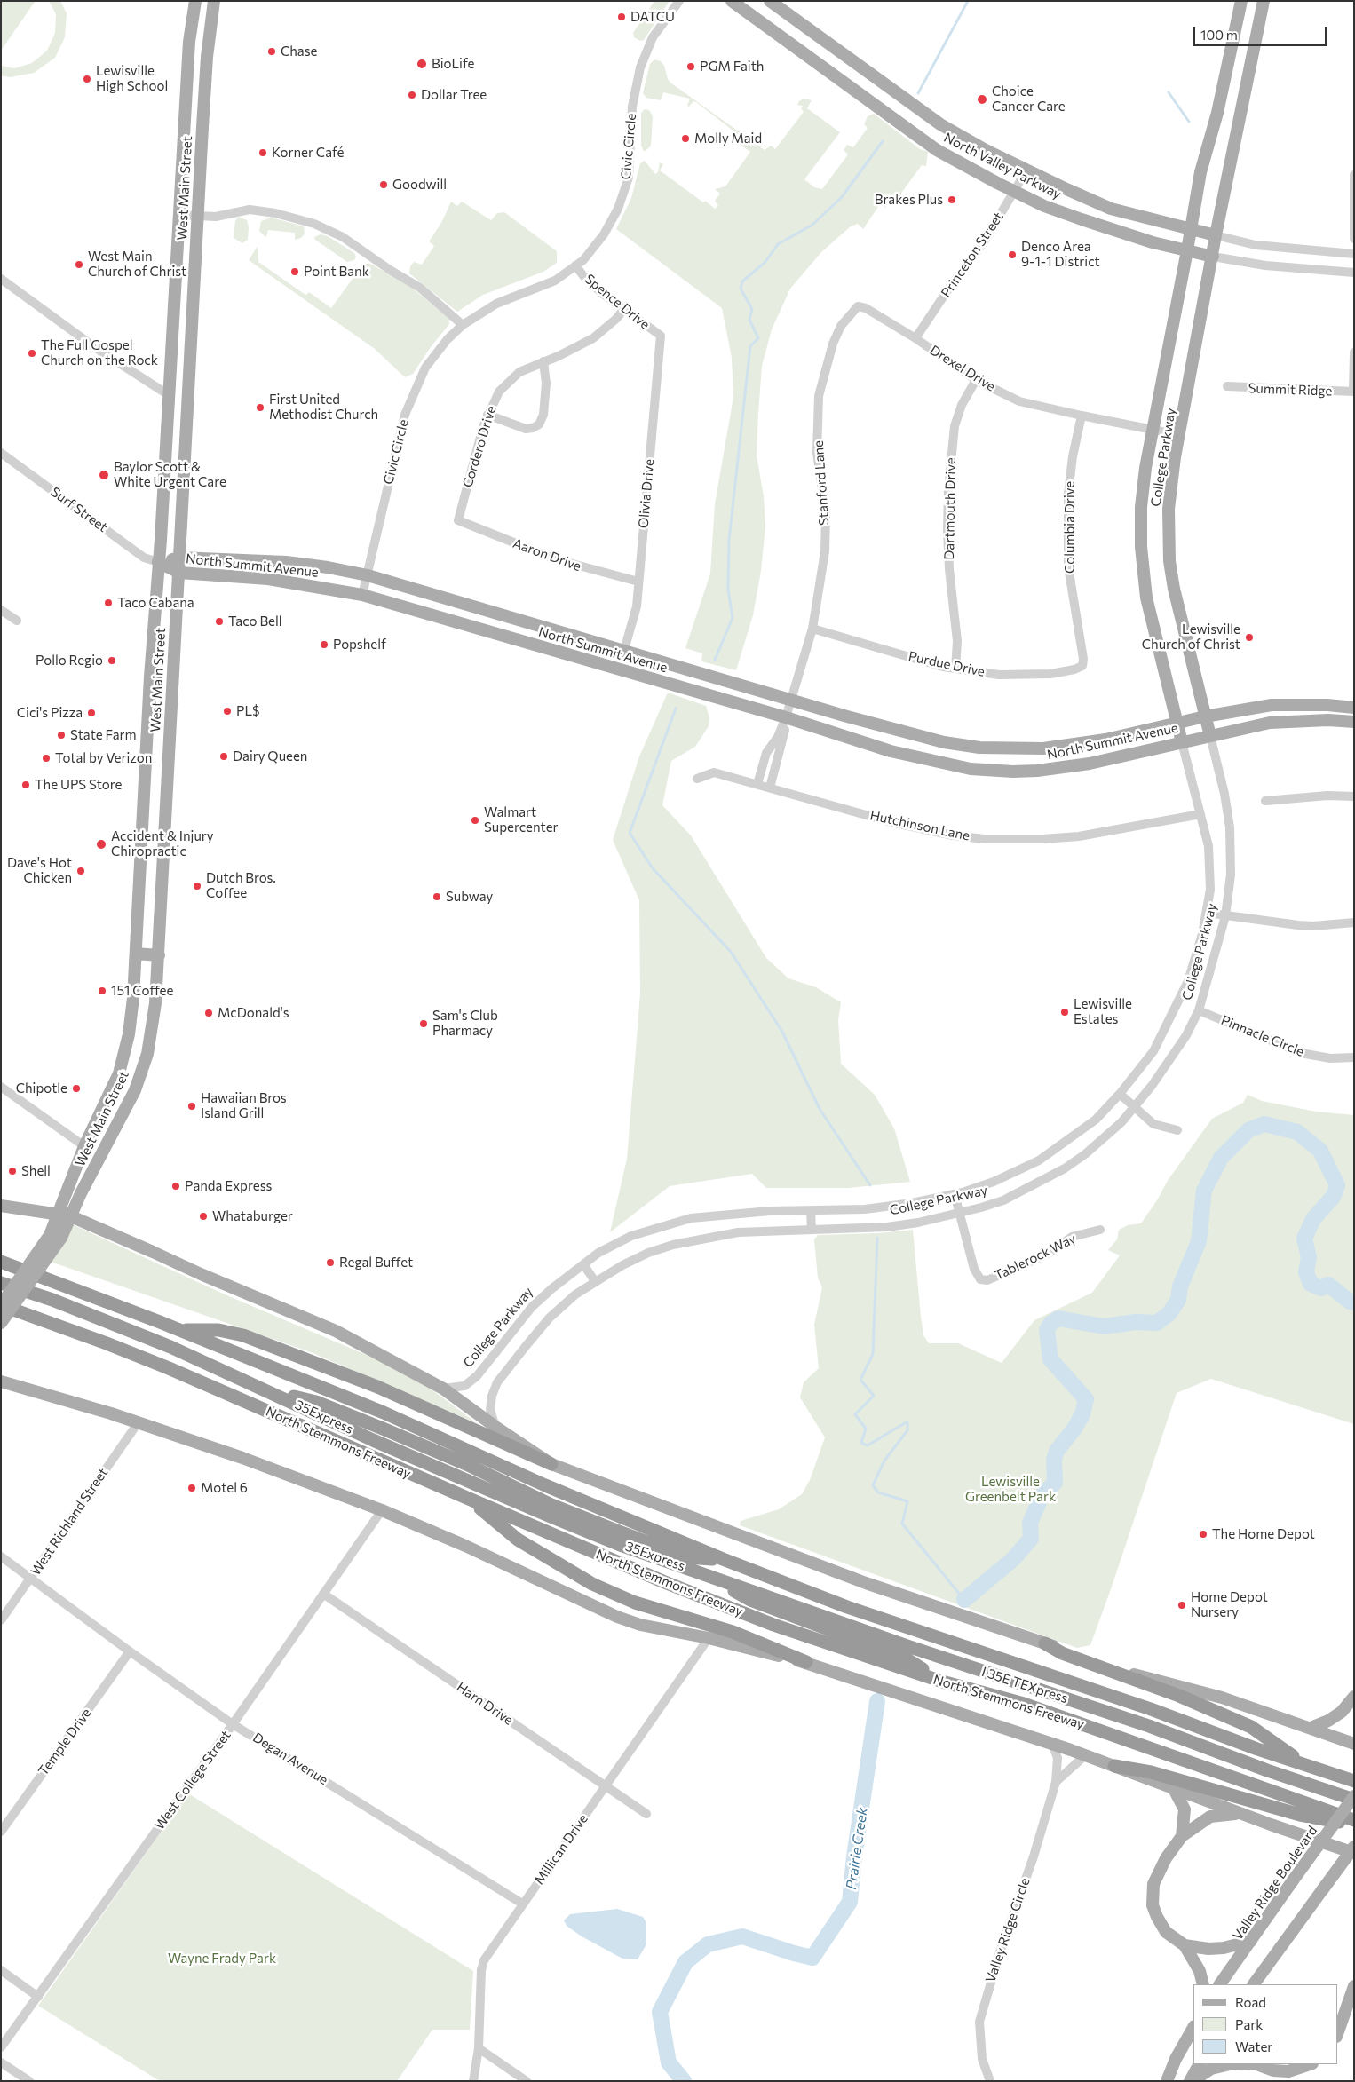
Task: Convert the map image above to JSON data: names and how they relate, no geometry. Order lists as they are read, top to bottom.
{
  "streets": {
    "highway": ["35Express", "North Stemmons Freeway", "I 35E TEXpress"],
    "main road": [
      "North Valley Parkway",
      "West Main Street",
      "College Parkway",
      "North Summit Avenue",
      "Valley Ridge Boulevard"
    ],
    "street": [
      "Civic Circle",
      "Princeton Street",
      "Spence Drive",
      "Drexel Drive",
      "Summit Ridge",
      "Cordero Drive",
      "Stanford Lane",
      "Olivia Drive",
      "Dartmouth Drive",
      "Surf Street",
      "Columbia Drive",
      "Aaron Drive",
      "Purdue Drive",
      "Hutchinson Lane",
      "Pinnacle Circle",
      "Tablerock Way",
      "West Richland Street",
      "Harn Drive",
      "Temple Drive",
      "Degan Avenue",
      "West College Street",
      "Millican Drive",
      "Valley Ridge Circle"
    ]
  },
  "crossings": [
    ["Civic Circle", "Spence Drive"],
    ["Civic Circle", "North Summit Avenue"],
    ["North Valley Parkway", "Princeton Street"],
    ["North Valley Parkway", "College Parkway"],
    ["West Main Street", "Surf Street"],
    ["West Main Street", "North Summit Avenue"],
    ["West Main Street", "North Stemmons Freeway"],
    ["Princeton Street", "Drexel Drive"],
    ["Spence Drive", "Cordero Drive"],
    ["Spence Drive", "Olivia Drive"],
    ["Drexel Drive", "College Parkway"],
    ["Drexel Drive", "Stanford Lane"],
    ["Drexel Drive", "Dartmouth Drive"],
    ["Drexel Drive", "Columbia Drive"],
    ["Cordero Drive", "Aaron Drive"],
    ["College Parkway", "North Summit Avenue"],
    ["College Parkway", "Hutchinson Lane"],
    ["College Parkway", "Pinnacle Circle"],
    ["College Parkway", "Tablerock Way"],
    ["Stanford Lane", "North Summit Avenue"],
    ["Stanford Lane", "Purdue Drive"],
    ["Stanford Lane", "Hutchinson Lane"],
    ["Olivia Drive", "Aaron Drive"],
    ["Olivia Drive", "North Summit Avenue"],
    ["Dartmouth Drive", "Purdue Drive"],
    ["Surf Street", "North Summit Avenue"],
    ["Columbia Drive", "Purdue Drive"],
    ["35Express", "I 35E TEXpress"],
    ["North Stemmons Freeway", "West Richland Street"],
    ["North Stemmons Freeway", "West College Street"],
    ["North Stemmons Freeway", "Millican Drive"],
    ["North Stemmons Freeway", "Valley Ridge Circle"],
    ["West Richland Street", "Degan Avenue"],
    ["I 35E TEXpress", "Valley Ridge Boulevard"],
    ["Harn Drive", "West College Street"],
    ["Harn Drive", "Millican Drive"],
    ["Temple Drive", "Degan Avenue"],
    ["Degan Avenue", "West College Street"],
    ["Degan Avenue", "Millican Drive"]
  ],
  "water": ["Prairie Creek"],
  "parks": ["Lewisville Greenbelt Park", "Wayne Frady Park"],
  "places": [
    "DATCU",
    "Chase",
    "BioLife",
    "PGM Faith",
    "Lewisville High School",
    "Dollar Tree",
    "Choice Cancer Care",
    "Molly Maid",
    "Korner Café",
    "Goodwill",
    "Brakes Plus",
    "Denco Area 9-1-1 District",
    "West Main Church of Christ",
    "Point Bank",
    "The Full Gospel Church on the Rock",
    "First United Methodist Church",
    "Baylor Scott & White Urgent Care",
    "Taco Cabana",
    "Taco Bell",
    "Lewisville Church of Christ",
    "Popshelf",
    "Pollo Regio",
    "PL$",
    "Cici's Pizza",
    "State Farm",
    "Dairy Queen",
    "Total by Verizon",
    "The UPS Store",
    "Walmart Supercenter",
    "Accident & Injury Chiropractic",
    "Dave's Hot Chicken",
    "Dutch Bros. Coffee",
    "Subway",
    "151 Coffee",
    "Lewisville Estates",
    "McDonald's",
    "Sam's Club Pharmacy",
    "Chipotle",
    "Hawaiian Bros Island Grill",
    "Shell",
    "Panda Express",
    "Whataburger",
    "Regal Buffet",
    "Motel 6",
    "The Home Depot",
    "Home Depot Nursery"
  ],
  "legend": ["Road", "Park", "Water"],
  "scale_bar": "100 m"
}
